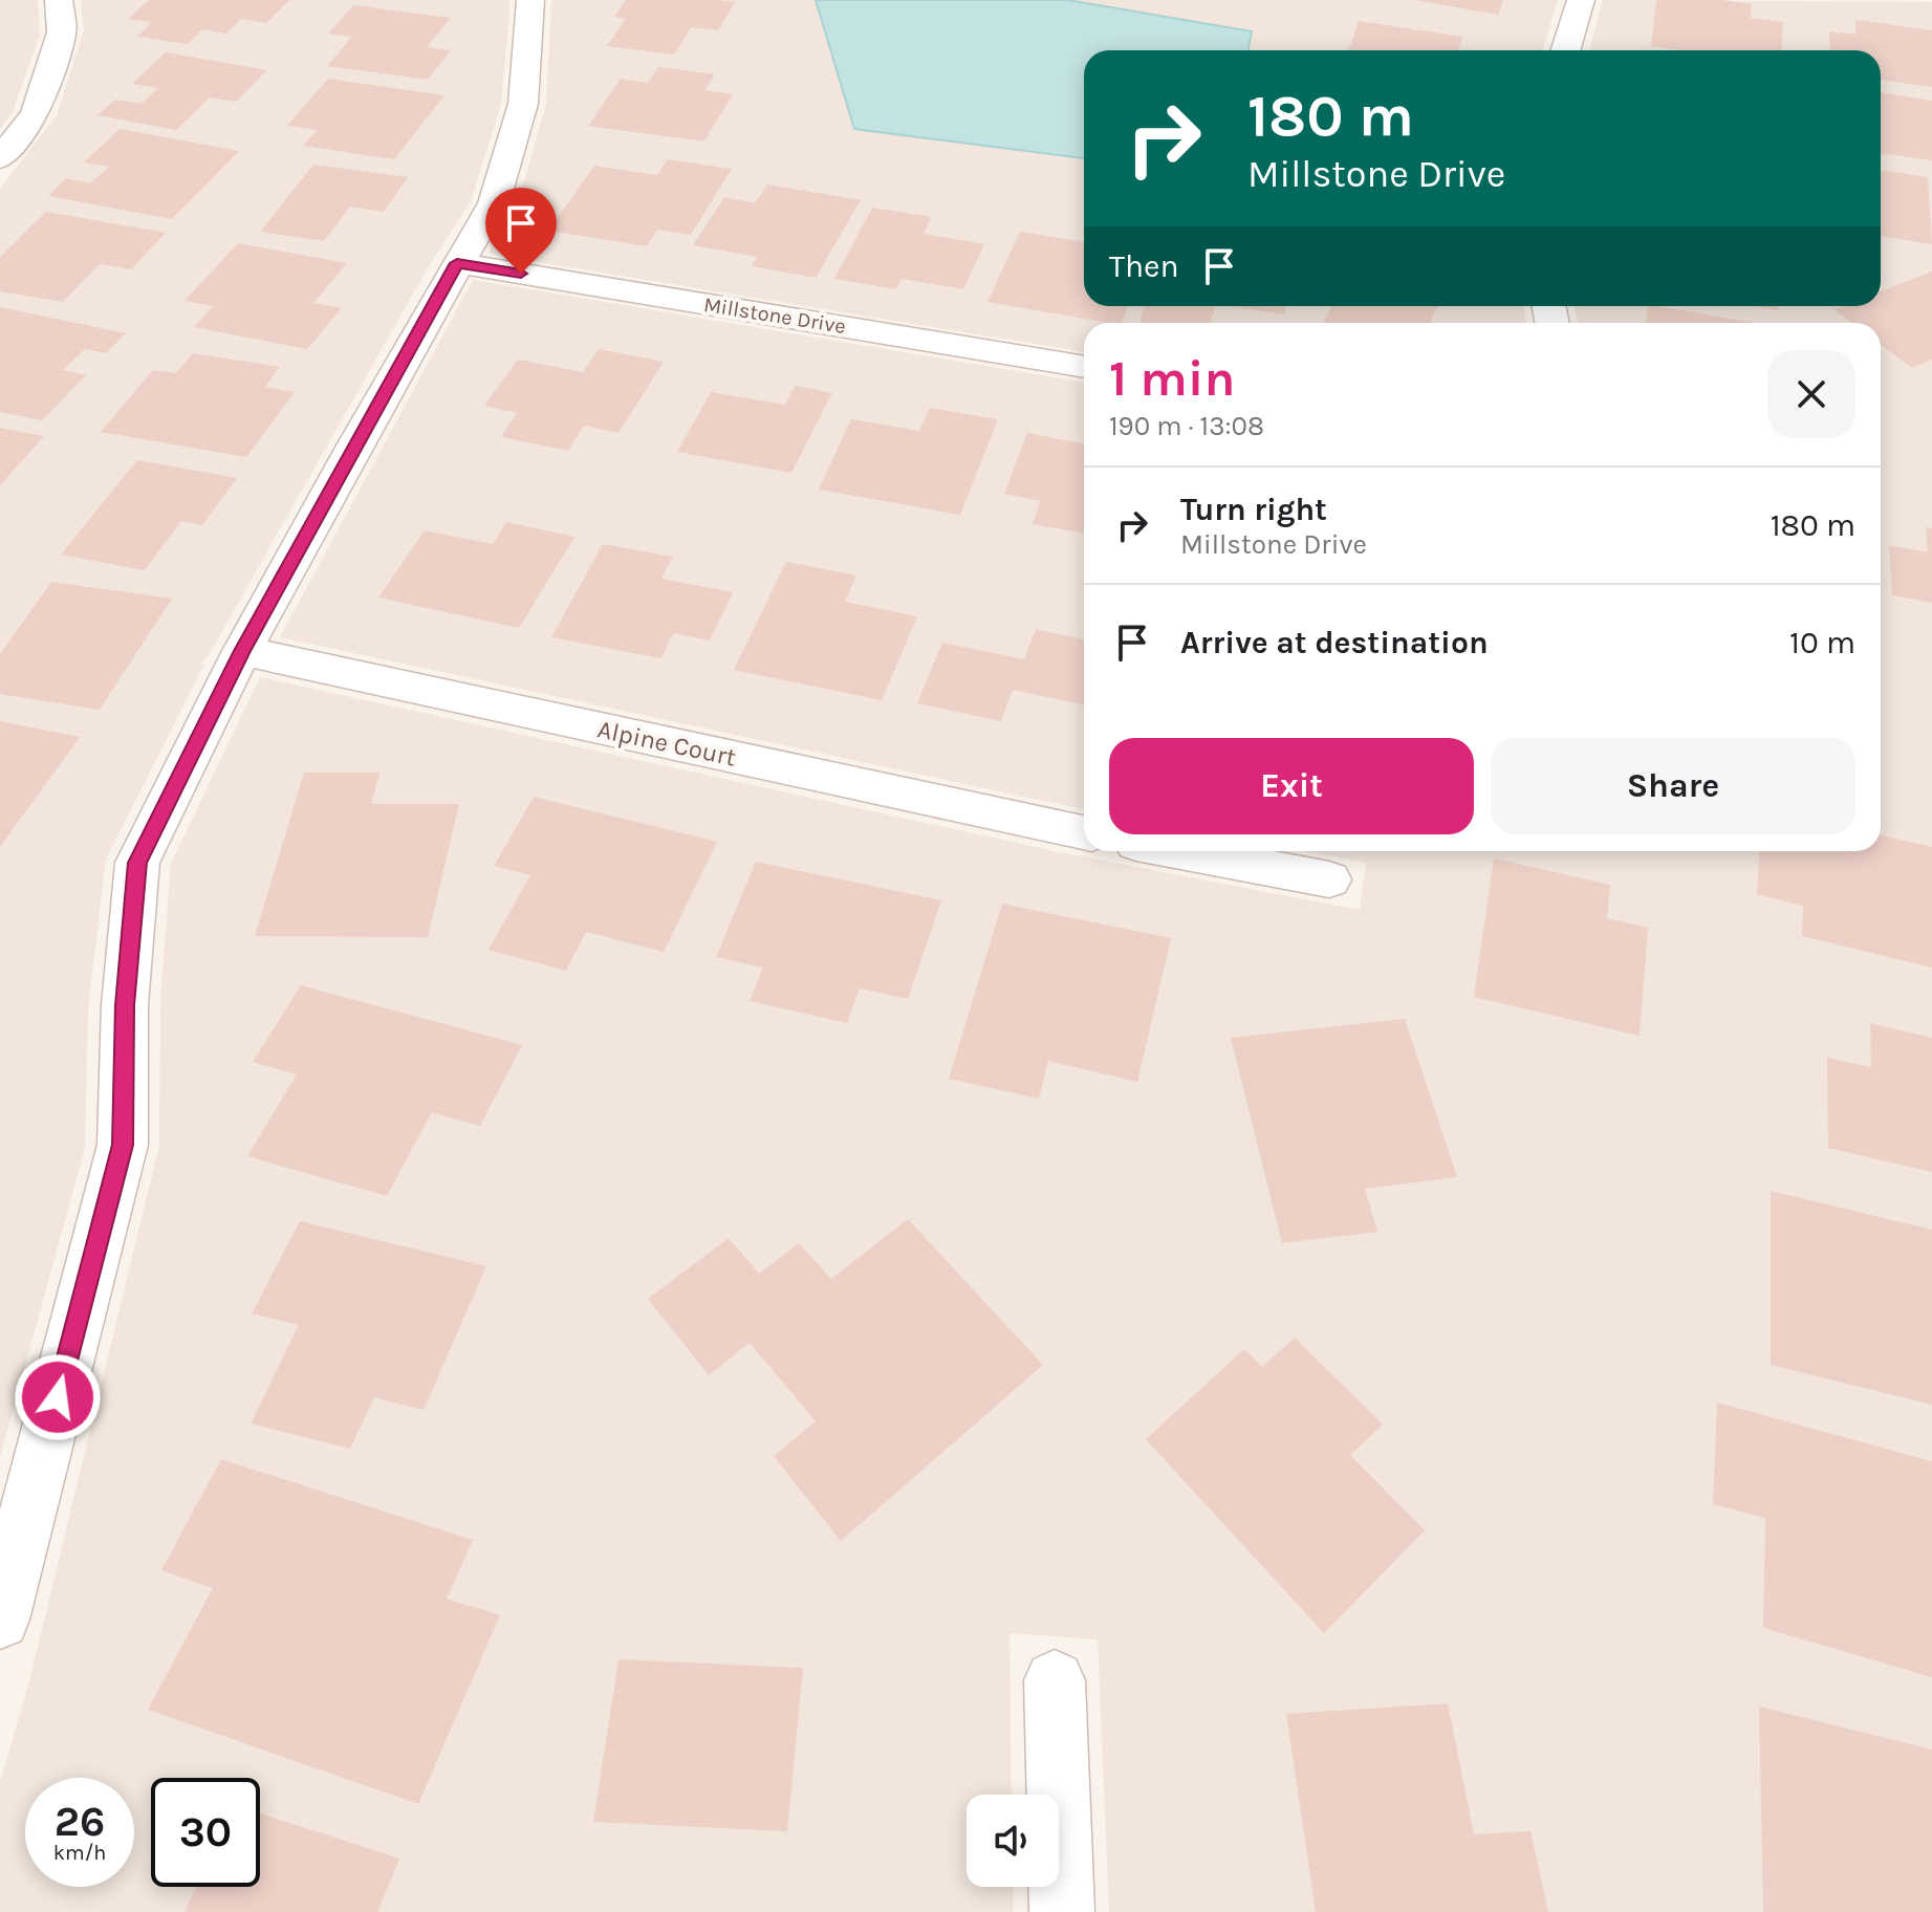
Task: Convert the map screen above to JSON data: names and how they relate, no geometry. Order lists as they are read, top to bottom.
{
  "streets": {
    "street": ["Millstone Drive", "Alpine Court"]
  },
  "page": {
    "turn": ["180 m", "Millstone Drive"],
    "then": "Then",
    "heading": ["1 min", "190 m · 13:08"],
    "list": [
      {
        "name": "Turn right",
        "note": "Millstone Drive",
        "value": "180 m"
      },
      {
        "name": "Arrive at destination",
        "value": "10 m"
      }
    ],
    "buttons": ["Exit", "Share"],
    "speed": "26 km/h",
    "limit": "30"
  }
}
